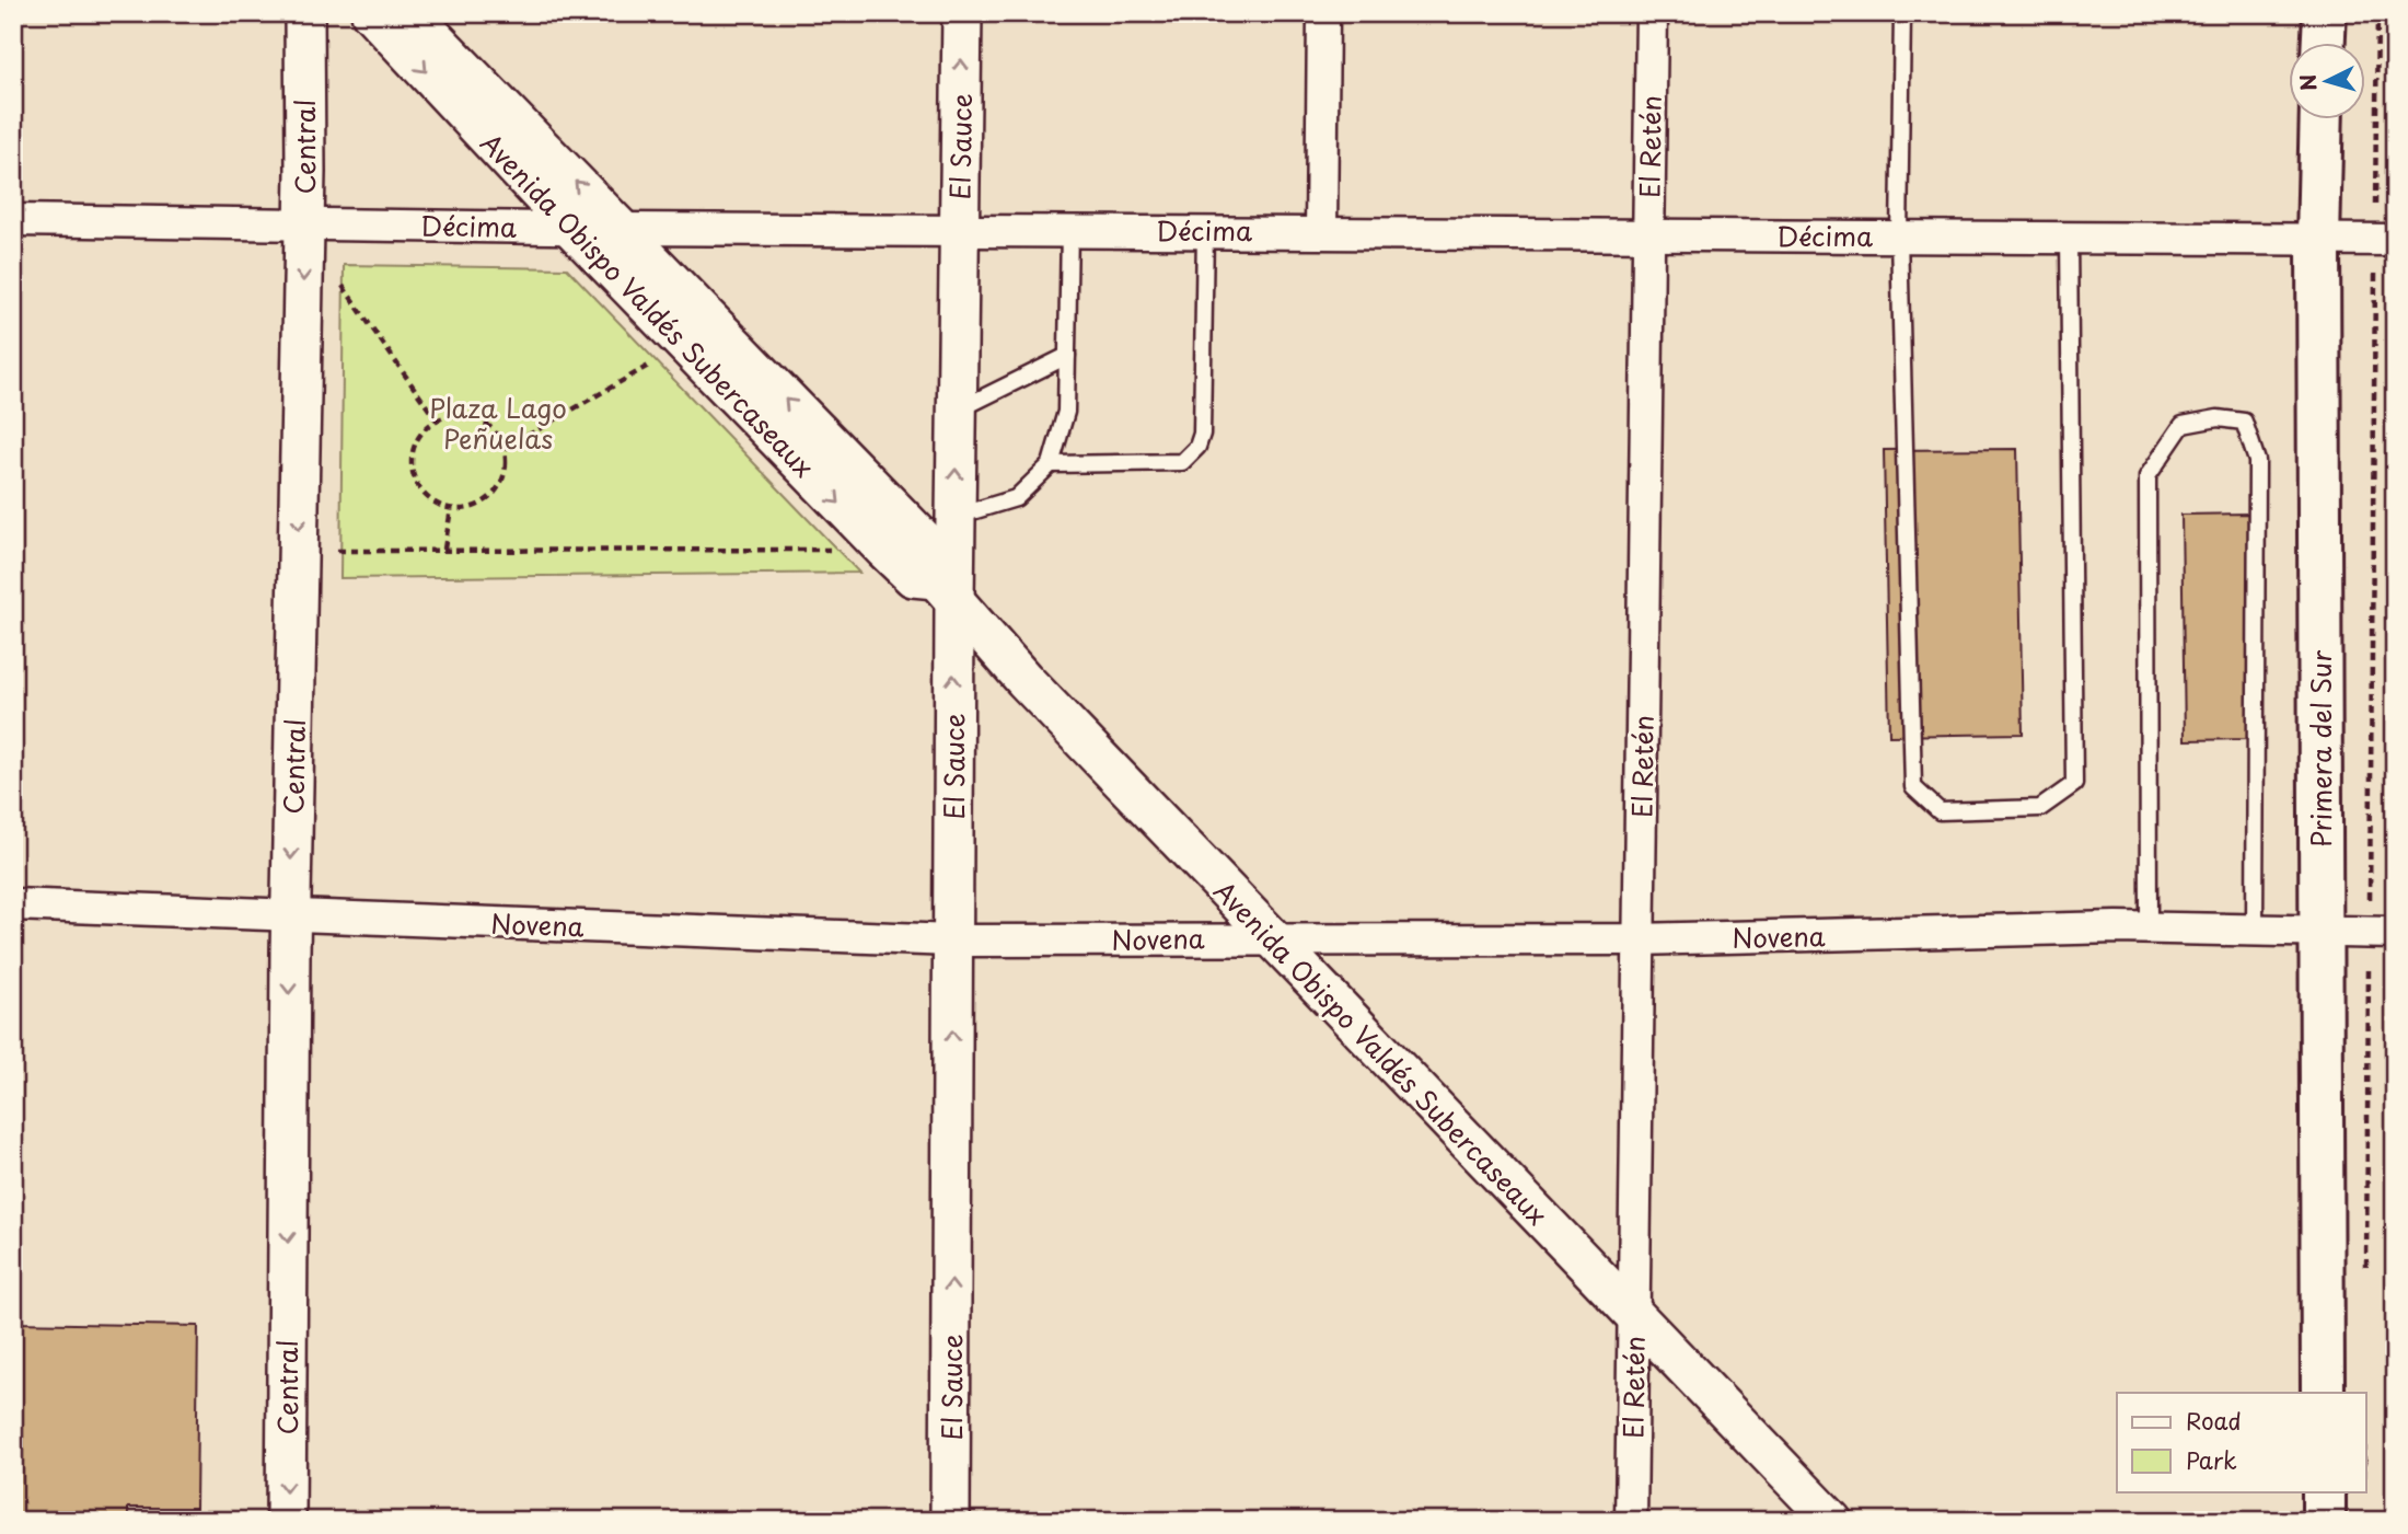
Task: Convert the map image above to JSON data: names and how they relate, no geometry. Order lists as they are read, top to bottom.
{
  "streets": {
    "main road": ["Primera del Sur"],
    "street": [
      "Central",
      "El Sauce",
      "El Retén",
      "Décima",
      "Avenida Obispo Valdés Subercaseaux",
      "Novena"
    ]
  },
  "crossings": [
    ["Central", "Décima"],
    ["Central", "Novena"],
    ["El Sauce", "Décima"],
    ["El Sauce", "Avenida Obispo Valdés Subercaseaux"],
    ["El Sauce", "Novena"],
    ["El Retén", "Décima"],
    ["El Retén", "Avenida Obispo Valdés Subercaseaux"],
    ["El Retén", "Novena"],
    ["Décima", "Avenida Obispo Valdés Subercaseaux"],
    ["Décima", "Primera del Sur"],
    ["Avenida Obispo Valdés Subercaseaux", "Novena"],
    ["Primera del Sur", "Novena"]
  ],
  "one_way": ["Central", "El Sauce"],
  "parks": ["Plaza Lago Peñuelas"],
  "legend": ["Road", "Park"],
  "north": "left"
}
